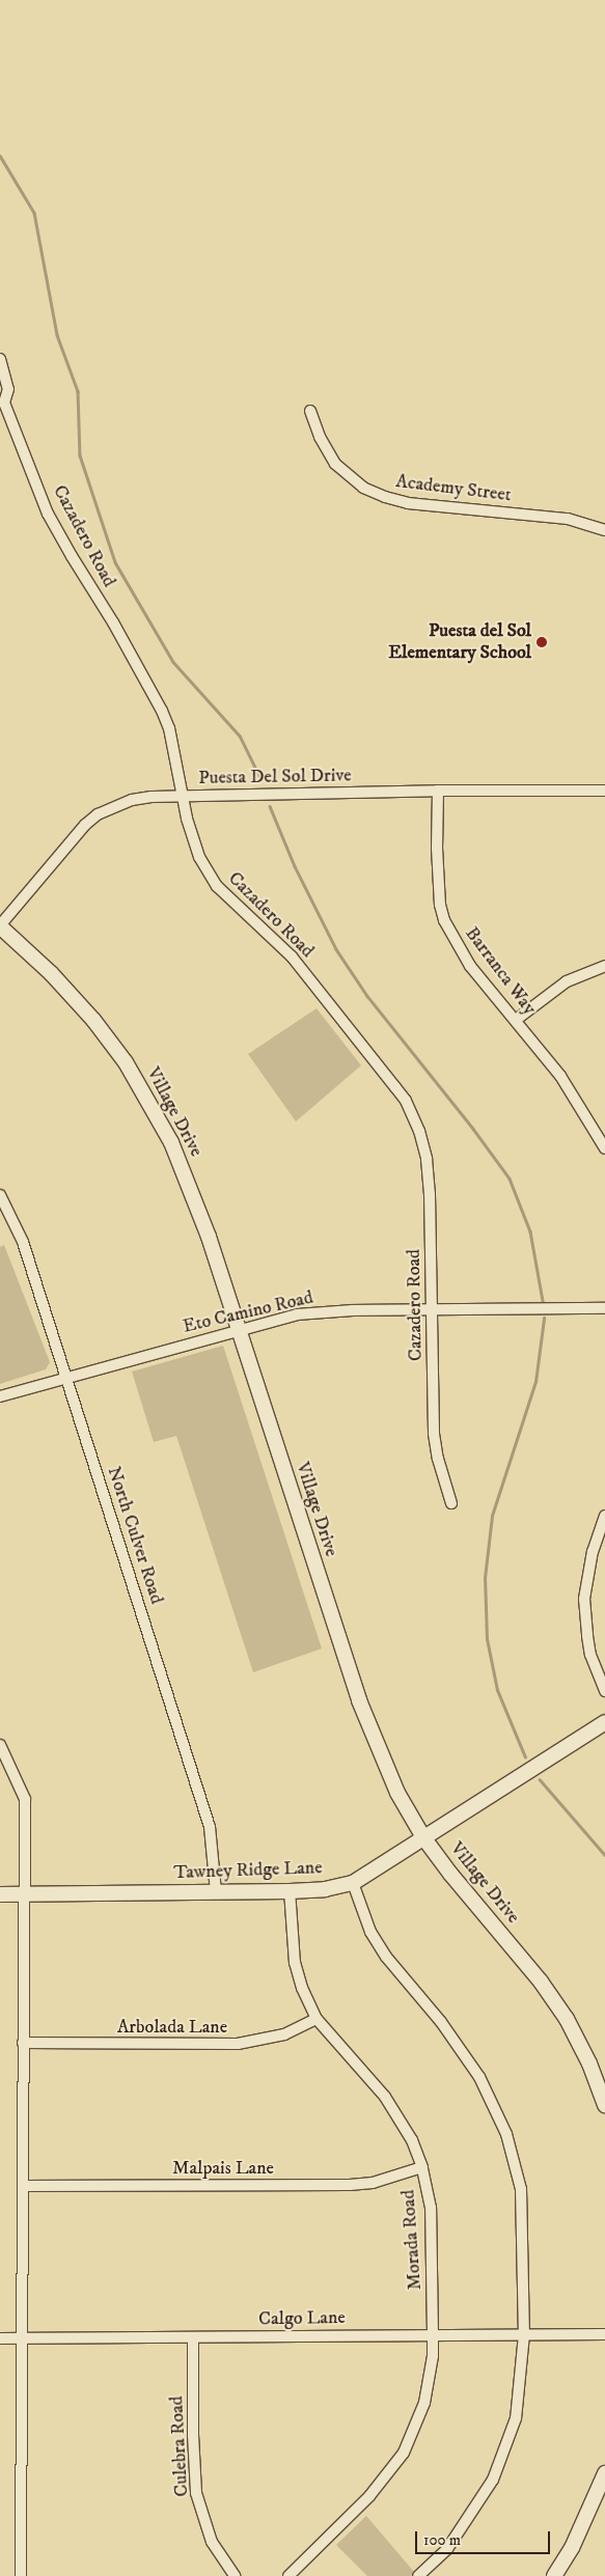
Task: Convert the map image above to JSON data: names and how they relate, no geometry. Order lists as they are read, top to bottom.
{
  "streets": {
    "main road": ["Village Drive", "Tawney Ridge Lane"],
    "street": [
      "Academy Street",
      "Cazadero Road",
      "Puesta Del Sol Drive",
      "Barranca Way",
      "Eto Camino Road",
      "North Culver Road",
      "Arbolada Lane",
      "Malpais Lane",
      "Morada Road",
      "Calgo Lane",
      "Culebra Road"
    ]
  },
  "crossings": [
    ["Cazadero Road", "Puesta Del Sol Drive"],
    ["Cazadero Road", "Eto Camino Road"],
    ["Puesta Del Sol Drive", "Barranca Way"],
    ["Puesta Del Sol Drive", "Village Drive"],
    ["Village Drive", "Eto Camino Road"],
    ["Village Drive", "Tawney Ridge Lane"],
    ["Eto Camino Road", "North Culver Road"],
    ["North Culver Road", "Tawney Ridge Lane"],
    ["Tawney Ridge Lane", "Morada Road"],
    ["Arbolada Lane", "Morada Road"],
    ["Malpais Lane", "Morada Road"],
    ["Morada Road", "Calgo Lane"],
    ["Calgo Lane", "Culebra Road"]
  ],
  "places": ["Puesta del Sol Elementary School"],
  "scale_bar": "100 m"
}
